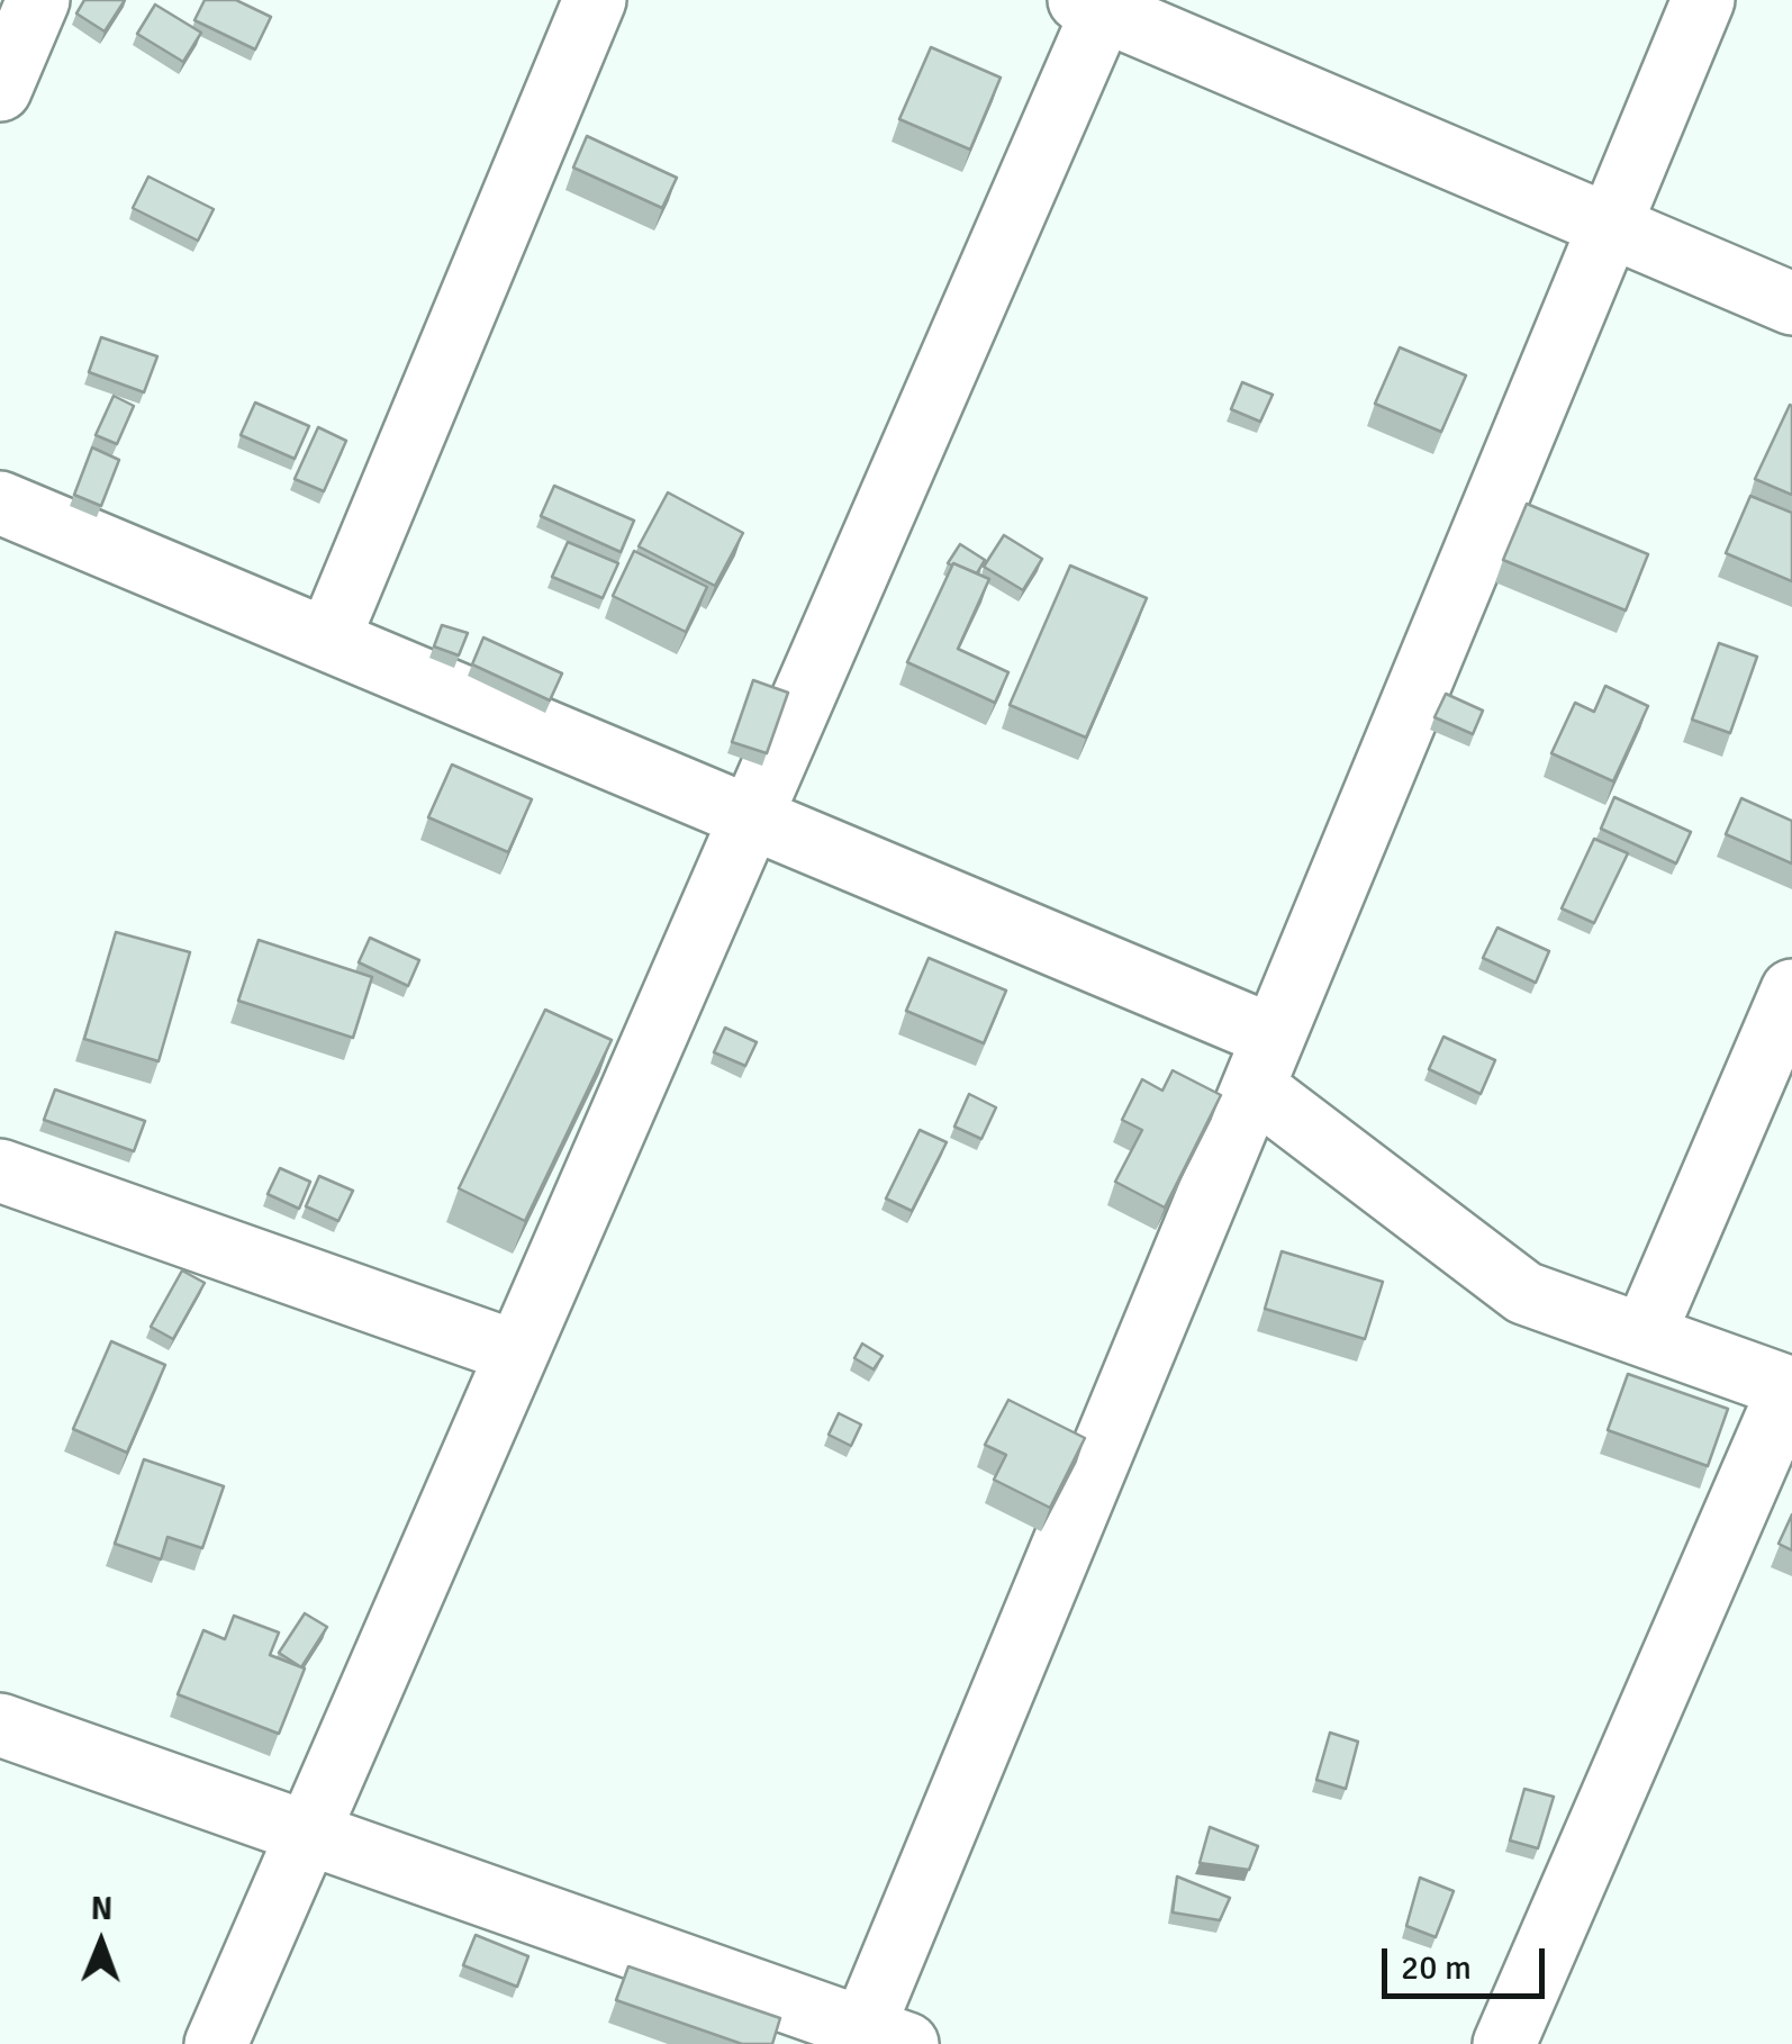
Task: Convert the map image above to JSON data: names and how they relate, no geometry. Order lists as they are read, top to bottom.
{
  "scale_bar": "20 m",
  "north": "top"
}
